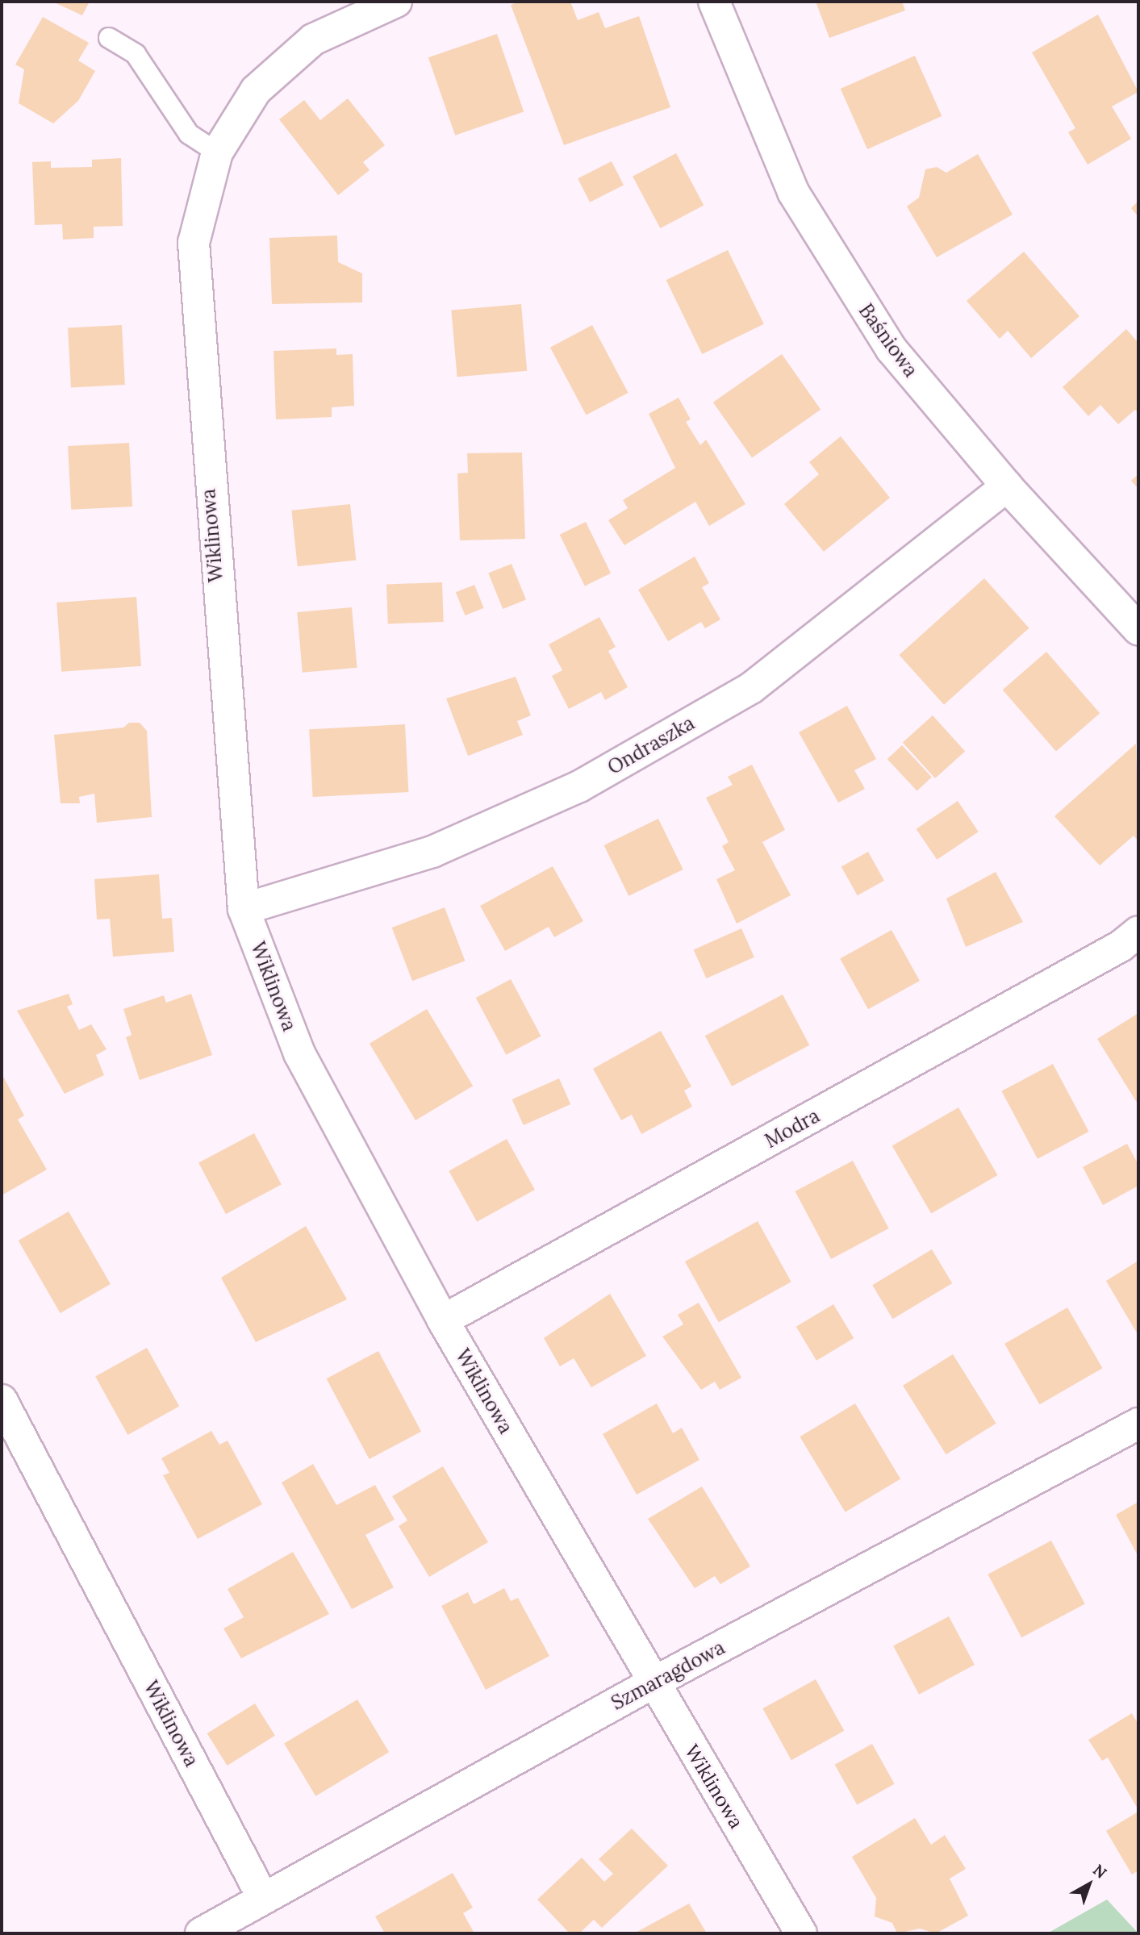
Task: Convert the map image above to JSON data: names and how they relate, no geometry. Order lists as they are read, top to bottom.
{
  "streets": {
    "street": [
      "Baśniowa",
      "Wiklinowa",
      "Ondraszka",
      "Modra",
      "Szmaragdowa"
    ]
  },
  "crossings": [
    ["Baśniowa", "Ondraszka"],
    ["Wiklinowa", "Ondraszka"],
    ["Wiklinowa", "Modra"],
    ["Wiklinowa", "Szmaragdowa"]
  ],
  "north": "top right"
}
